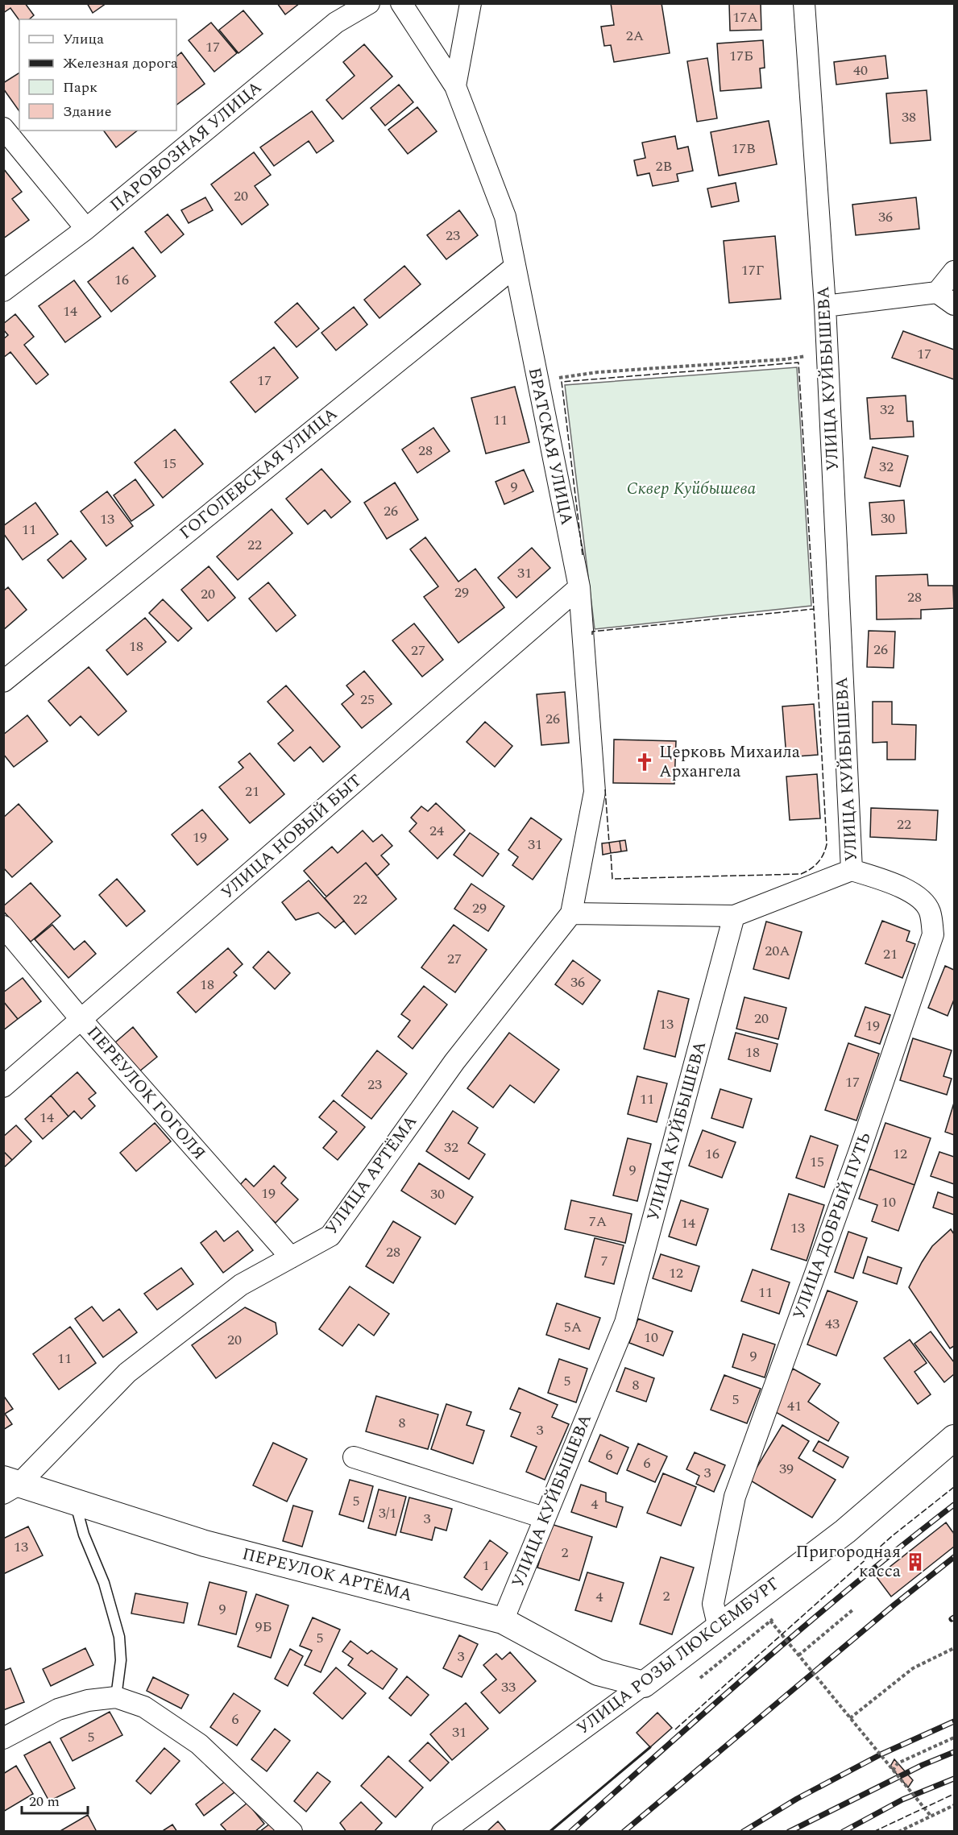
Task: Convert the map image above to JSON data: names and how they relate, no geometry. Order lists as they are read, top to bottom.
{
  "streets": {
    "street": [
      "ПАРОВОЗНАЯ УЛИЦА",
      "УЛИЦА КУЙБЫШЕВА",
      "БРАТСКАЯ УЛИЦА",
      "ГОГОЛЕВСКАЯ УЛИЦА",
      "УЛИЦА НОВЫЙ БЫТ",
      "ПЕРЕУЛОК ГОГОЛЯ",
      "УЛИЦА АРТЁМА",
      "УЛИЦА ДОБРЫЙ ПУТЬ",
      "ПЕРЕУЛОК АРТЁМА",
      "УЛИЦА РОЗЫ ЛЮКСЕМБУРГ"
    ]
  },
  "crossings": [
    ["УЛИЦА КУЙБЫШЕВА", "УЛИЦА ДОБРЫЙ ПУТЬ"],
    ["УЛИЦА КУЙБЫШЕВА", "ПЕРЕУЛОК АРТЁМА"],
    ["БРАТСКАЯ УЛИЦА", "ГОГОЛЕВСКАЯ УЛИЦА"],
    ["БРАТСКАЯ УЛИЦА", "УЛИЦА НОВЫЙ БЫТ"],
    ["БРАТСКАЯ УЛИЦА", "УЛИЦА АРТЁМА"],
    ["УЛИЦА НОВЫЙ БЫТ", "ПЕРЕУЛОК ГОГОЛЯ"],
    ["ПЕРЕУЛОК ГОГОЛЯ", "УЛИЦА АРТЁМА"],
    ["УЛИЦА АРТЁМА", "ПЕРЕУЛОК АРТЁМА"],
    ["УЛИЦА ДОБРЫЙ ПУТЬ", "УЛИЦА РОЗЫ ЛЮКСЕМБУРГ"],
    ["ПЕРЕУЛОК АРТЁМА", "УЛИЦА РОЗЫ ЛЮКСЕМБУРГ"]
  ],
  "parks": ["Сквер Куйбышева"],
  "places": {
    "church": ["Церковь Михаила Архангела"],
    "building": ["Пригородная касса"]
  },
  "house_numbers": [
    "17А",
    "2А",
    "17",
    "17Б",
    "40",
    "38",
    "17В",
    "2В",
    "20",
    "36",
    "23",
    "17Г",
    "16",
    "14",
    "17",
    "17",
    "32",
    "11",
    "28",
    "15",
    "32",
    "9",
    "26",
    "30",
    "13",
    "11",
    "22",
    "31",
    "29",
    "20",
    "28",
    "18",
    "26",
    "27",
    "25",
    "26",
    "21",
    "22",
    "24",
    "19",
    "31",
    "22",
    "29",
    "20А",
    "21",
    "27",
    "36",
    "18",
    "20",
    "13",
    "19",
    "18",
    "17",
    "23",
    "11",
    "14",
    "32",
    "16",
    "12",
    "15",
    "9",
    "19",
    "30",
    "10",
    "7А",
    "14",
    "13",
    "28",
    "7",
    "12",
    "11",
    "43",
    "5А",
    "10",
    "20",
    "9",
    "11",
    "5",
    "8",
    "5",
    "41",
    "8",
    "3",
    "6",
    "6",
    "39",
    "3",
    "5",
    "4",
    "3/1",
    "3",
    "13",
    "2",
    "1",
    "2",
    "4",
    "9",
    "9Б",
    "5",
    "3",
    "33",
    "6",
    "31",
    "5"
  ],
  "legend": [
    "Улица",
    "Железная дорога",
    "Парк",
    "Здание"
  ],
  "scale_bar": "20 m"
}
